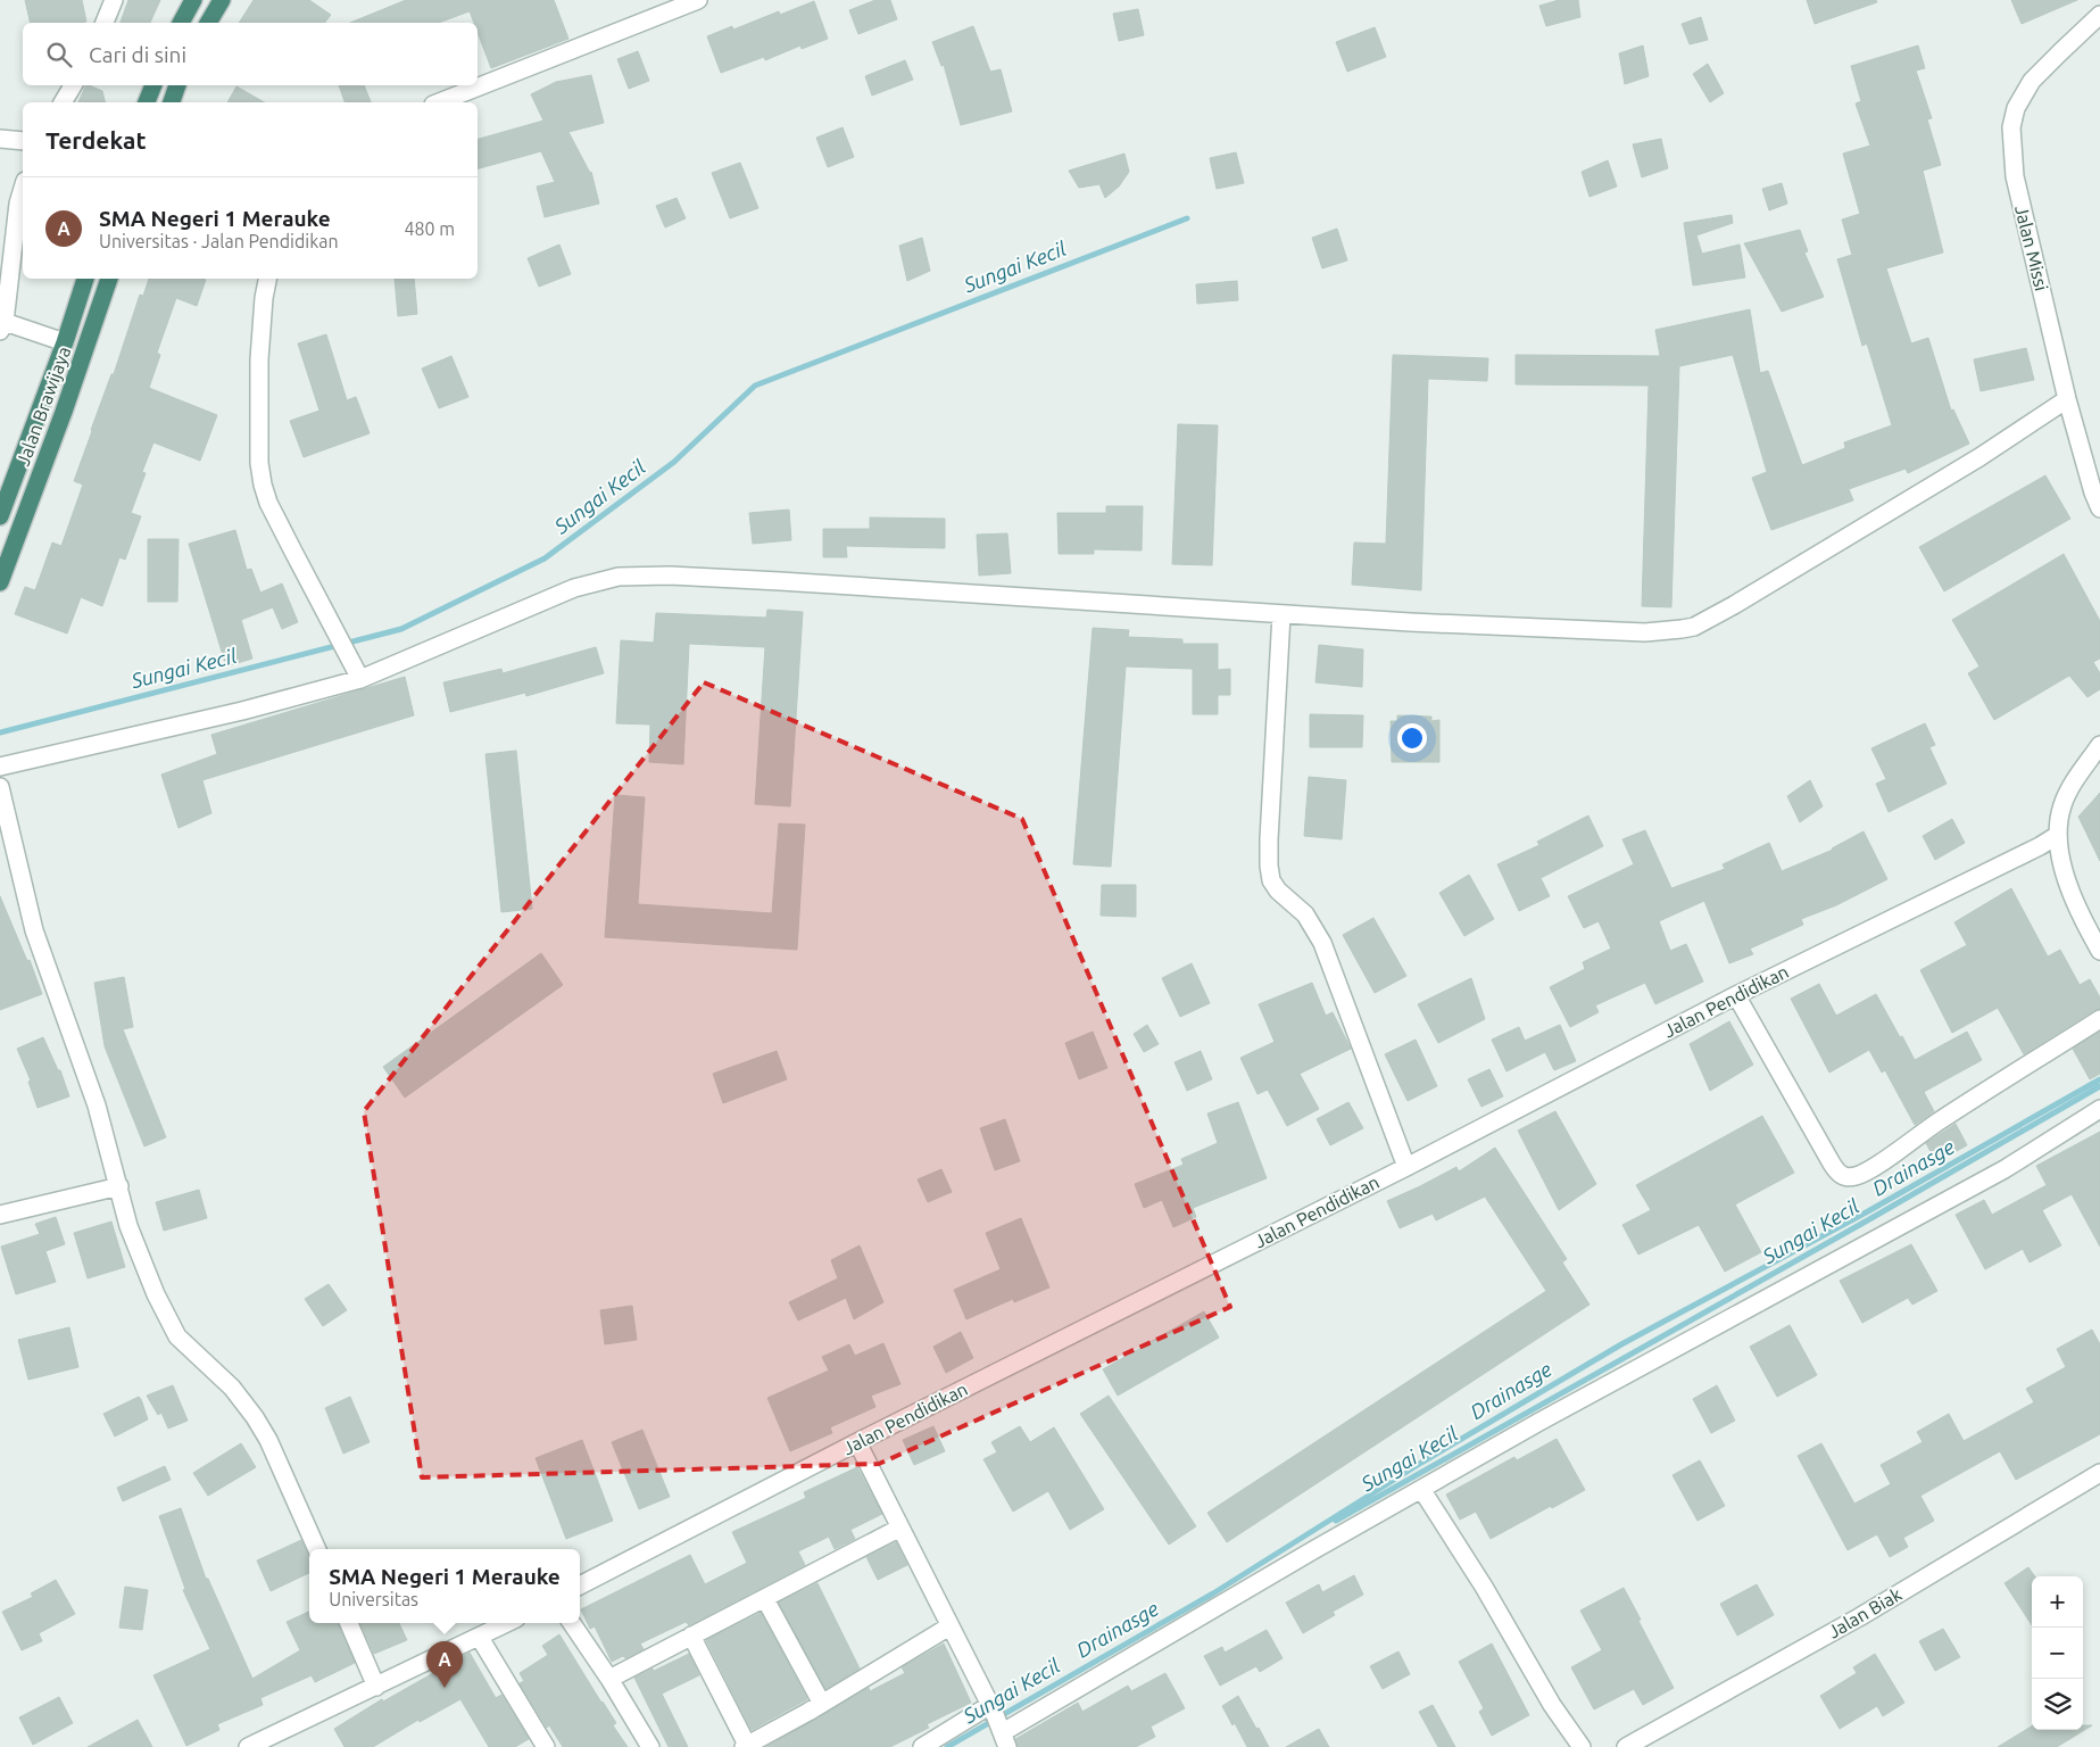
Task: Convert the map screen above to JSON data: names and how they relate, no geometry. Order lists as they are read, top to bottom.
{
  "streets": {
    "highway": ["Jalan Brawijaya"],
    "street": ["Jalan Missi", "Jalan Pendidikan", "Jalan Biak"]
  },
  "water": ["Sungai Kecil", "Drainasge"],
  "page": {
    "search": "Cari di sini",
    "heading": "Terdekat",
    "list": [
      {
        "mark": "A",
        "name": "SMA Negeri 1 Merauke",
        "note": "Universitas · Jalan Pendidikan",
        "value": "480 m"
      }
    ],
    "popup": ["SMA Negeri 1 Merauke", "Universitas"],
    "map_buttons": ["+", "−"],
    "pins": "A"
  }
}
